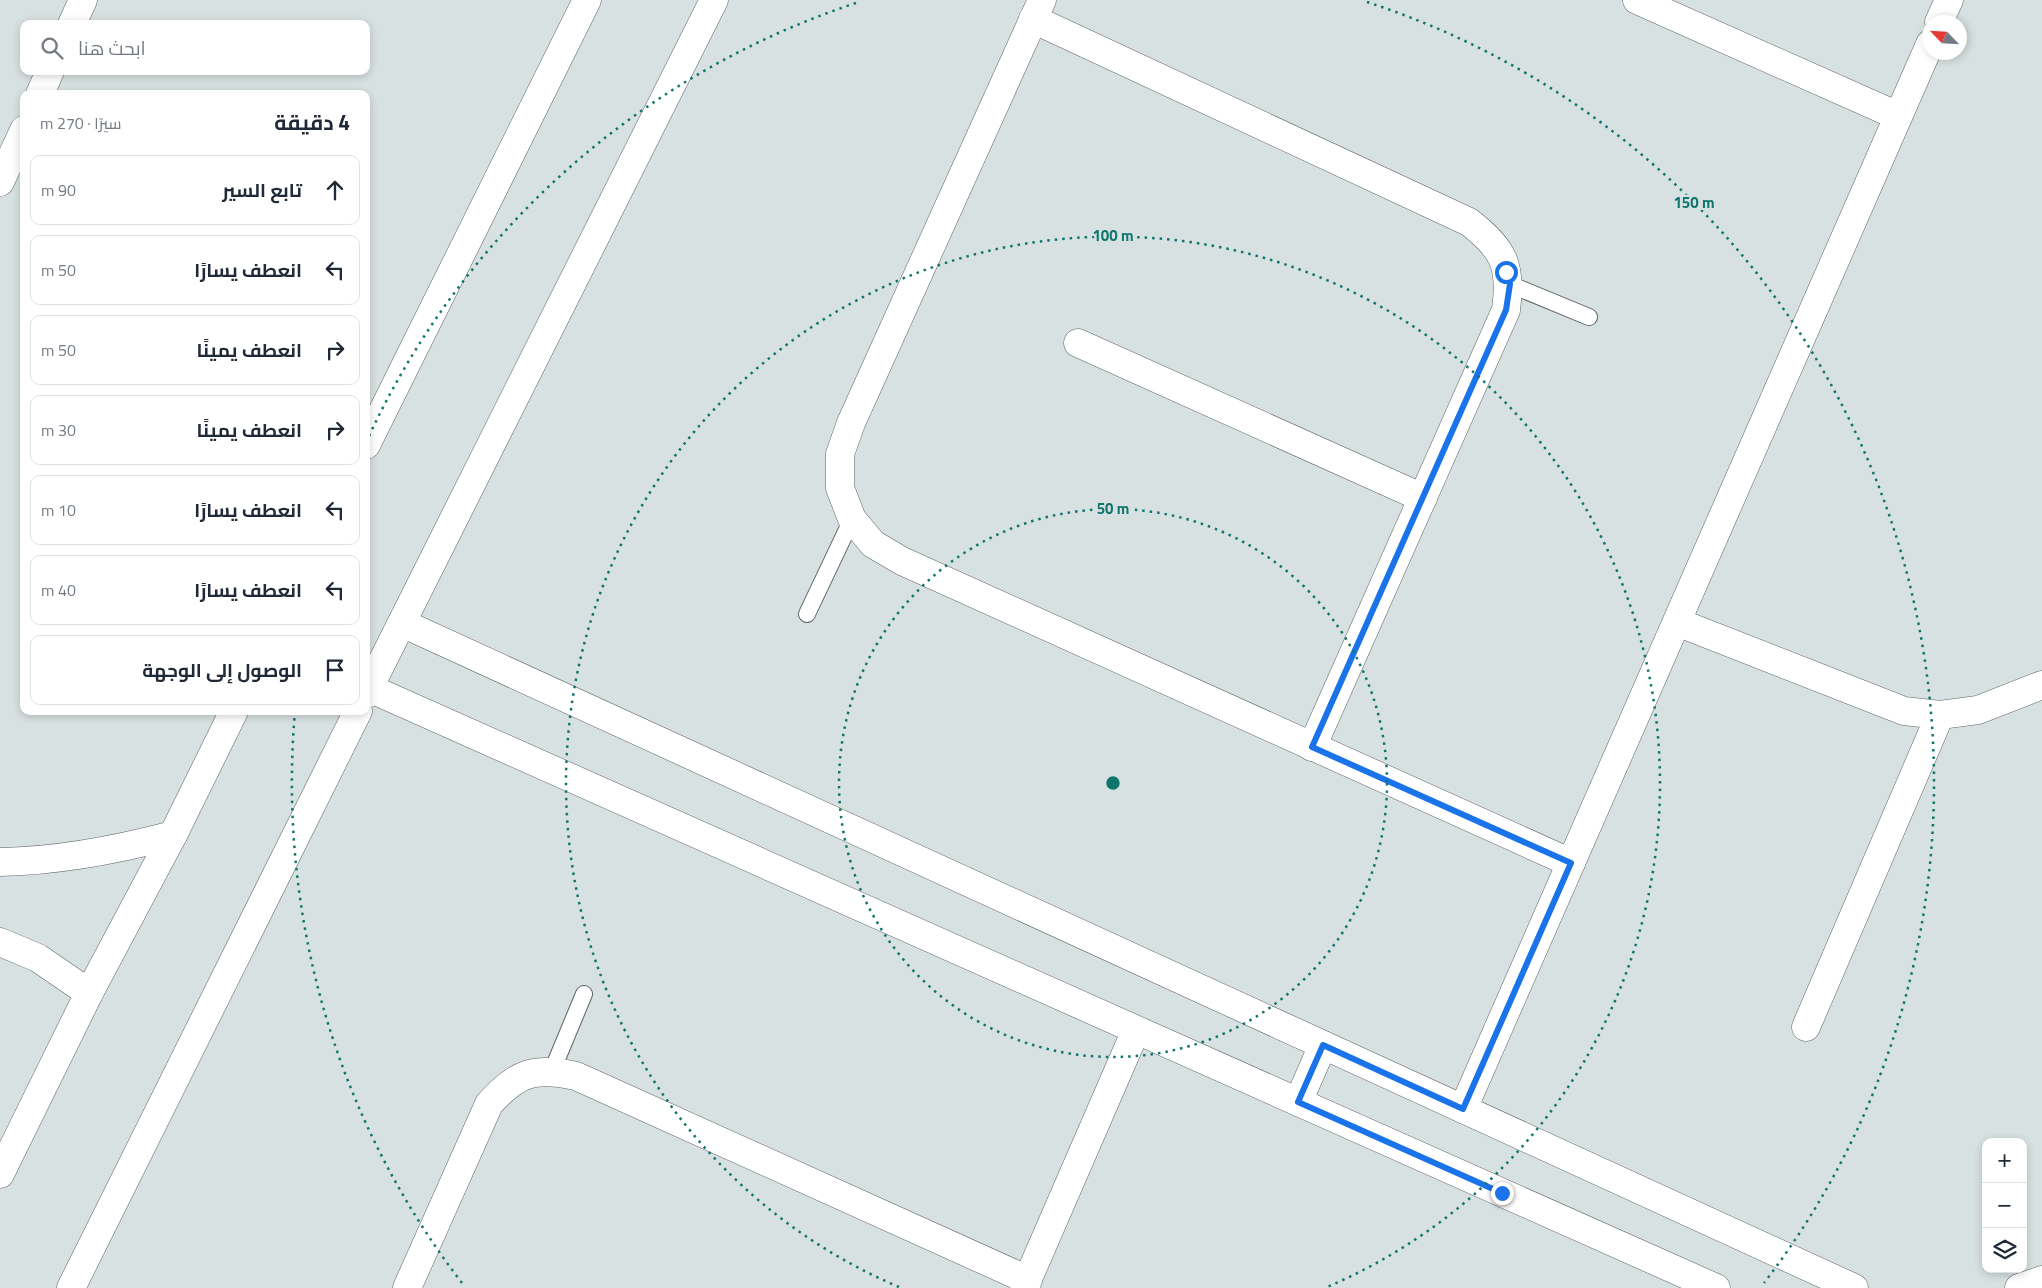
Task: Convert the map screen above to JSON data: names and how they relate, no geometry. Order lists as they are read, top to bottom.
{
  "north": "top left",
  "page": {
    "search": "ابحث هنا",
    "heading": ["4 دقيقة", "سيرًا · 270 m"],
    "list": [
      ["تابع السير", "90 m"],
      ["انعطف يسارًا", "50 m"],
      ["انعطف يمينًا", "50 m"],
      ["انعطف يمينًا", "30 m"],
      ["انعطف يسارًا", "10 m"],
      ["انعطف يسارًا", "40 m"],
      "الوصول إلى الوجهة"
    ],
    "map_buttons": ["+", "−"]
  },
  "rings": ["150 m", "100 m", "50 m"]
}
